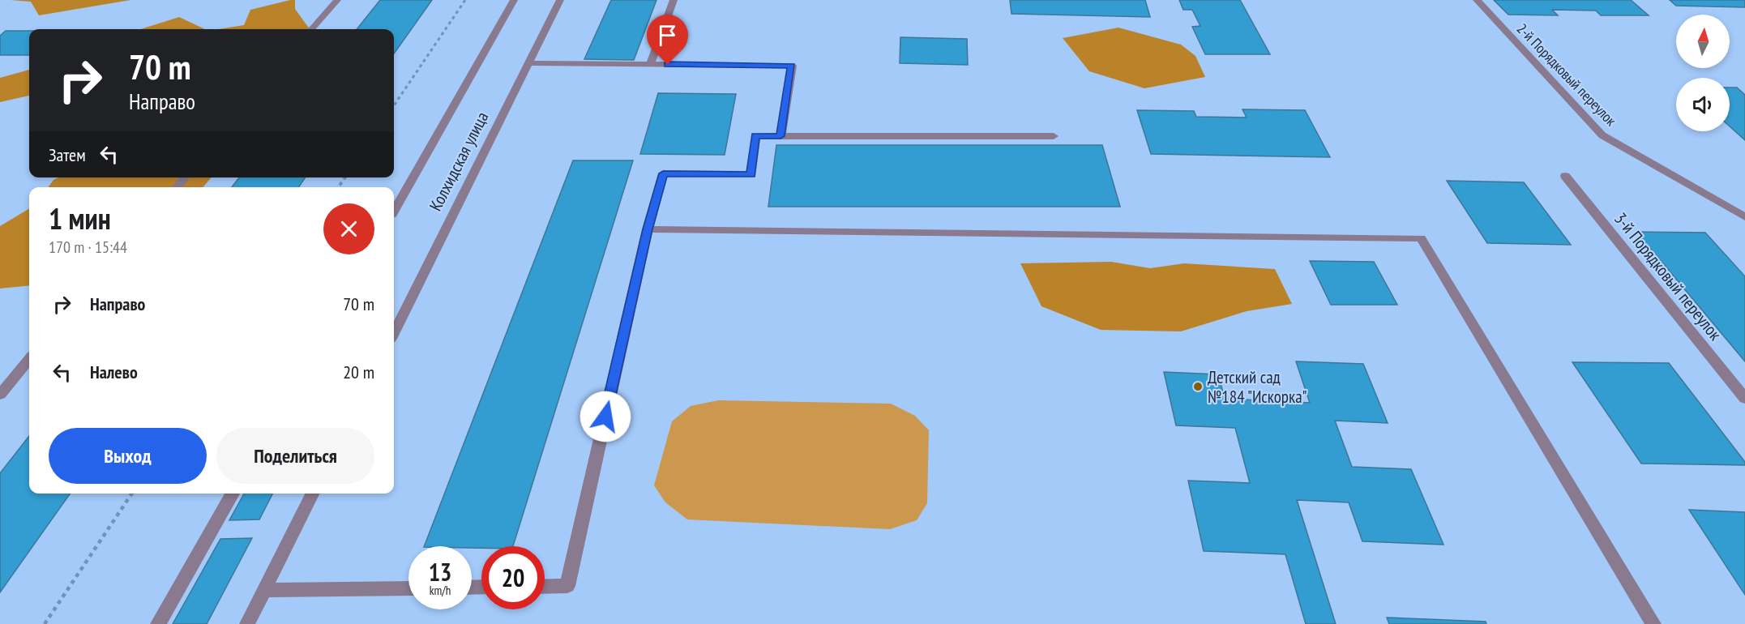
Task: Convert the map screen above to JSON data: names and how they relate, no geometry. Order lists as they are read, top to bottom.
{
  "streets": {
    "street": ["2-й Порядковый переулок", "Колхидская улица", "3-й Порядковый переулок"]
  },
  "places": ["Детский сад №184 \"Искорка\""],
  "north": "top",
  "page": {
    "turn": ["70 m", "Направо"],
    "then": "Затем",
    "heading": ["1 мин", "170 m · 15:44"],
    "list": [
      {
        "name": "Направо",
        "value": "70 m"
      },
      {
        "name": "Налево",
        "value": "20 m"
      }
    ],
    "buttons": ["Выход", "Поделиться"],
    "speed": "13 km/h",
    "limit": "20"
  }
}
